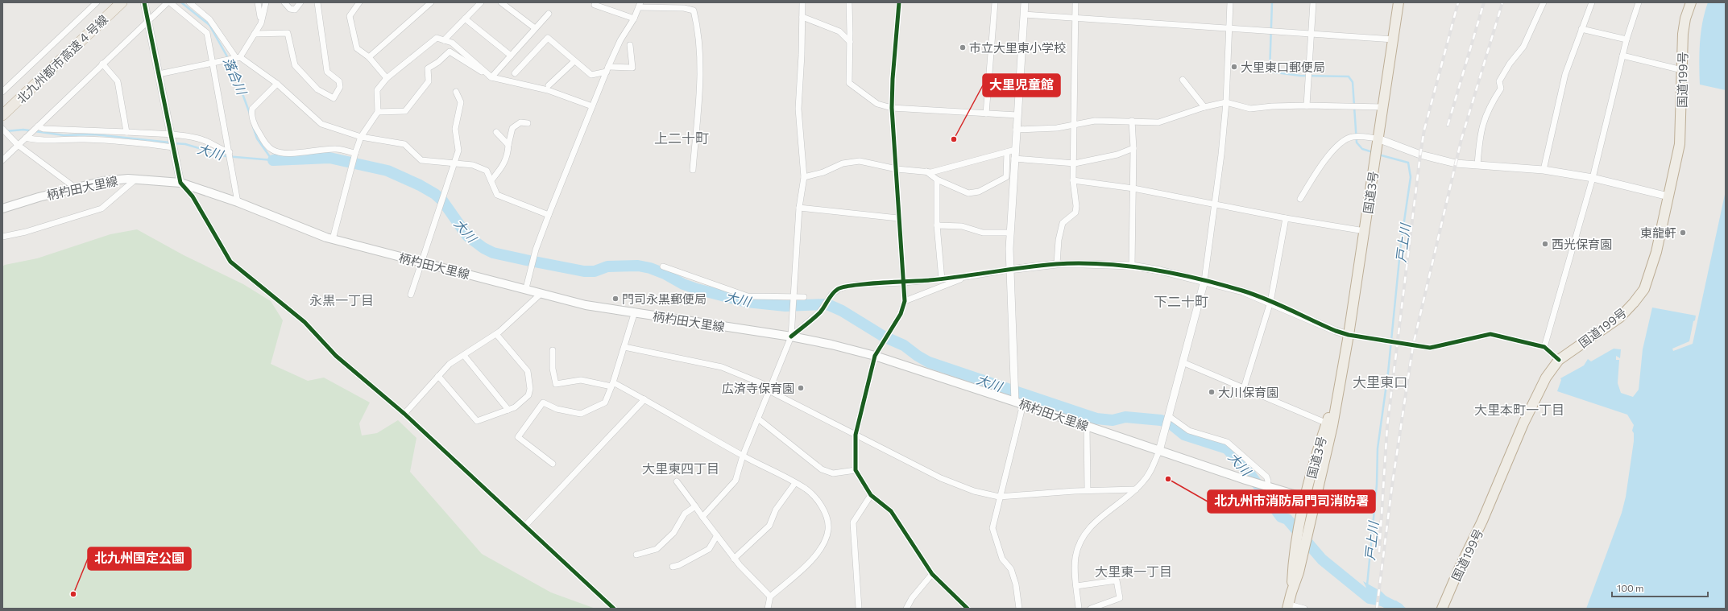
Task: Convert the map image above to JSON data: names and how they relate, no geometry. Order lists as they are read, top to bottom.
{
  "streets": {
    "highway": ["北九州都市高速４号線", "国道199号", "国道3号"],
    "main road": ["柄杓田大里線"]
  },
  "crossings": [
    ["柄杓田大里線", "国道3号"]
  ],
  "districts": [
    "上二十町",
    "永黒一丁目",
    "下二十町",
    "大里東口",
    "大里本町一丁目",
    "大里東四丁目",
    "大里東一丁目"
  ],
  "water": ["落合川", "大川", "戸上川"],
  "places": [
    "市立大里東小学校",
    "大里東口郵便局",
    "大里児童館",
    "東龍軒",
    "西光保育園",
    "門司永黒郵便局",
    "広済寺保育園",
    "大川保育園",
    "北九州市消防局門司消防署",
    "北九州国定公園"
  ],
  "scale_bar": "100 m"
}
